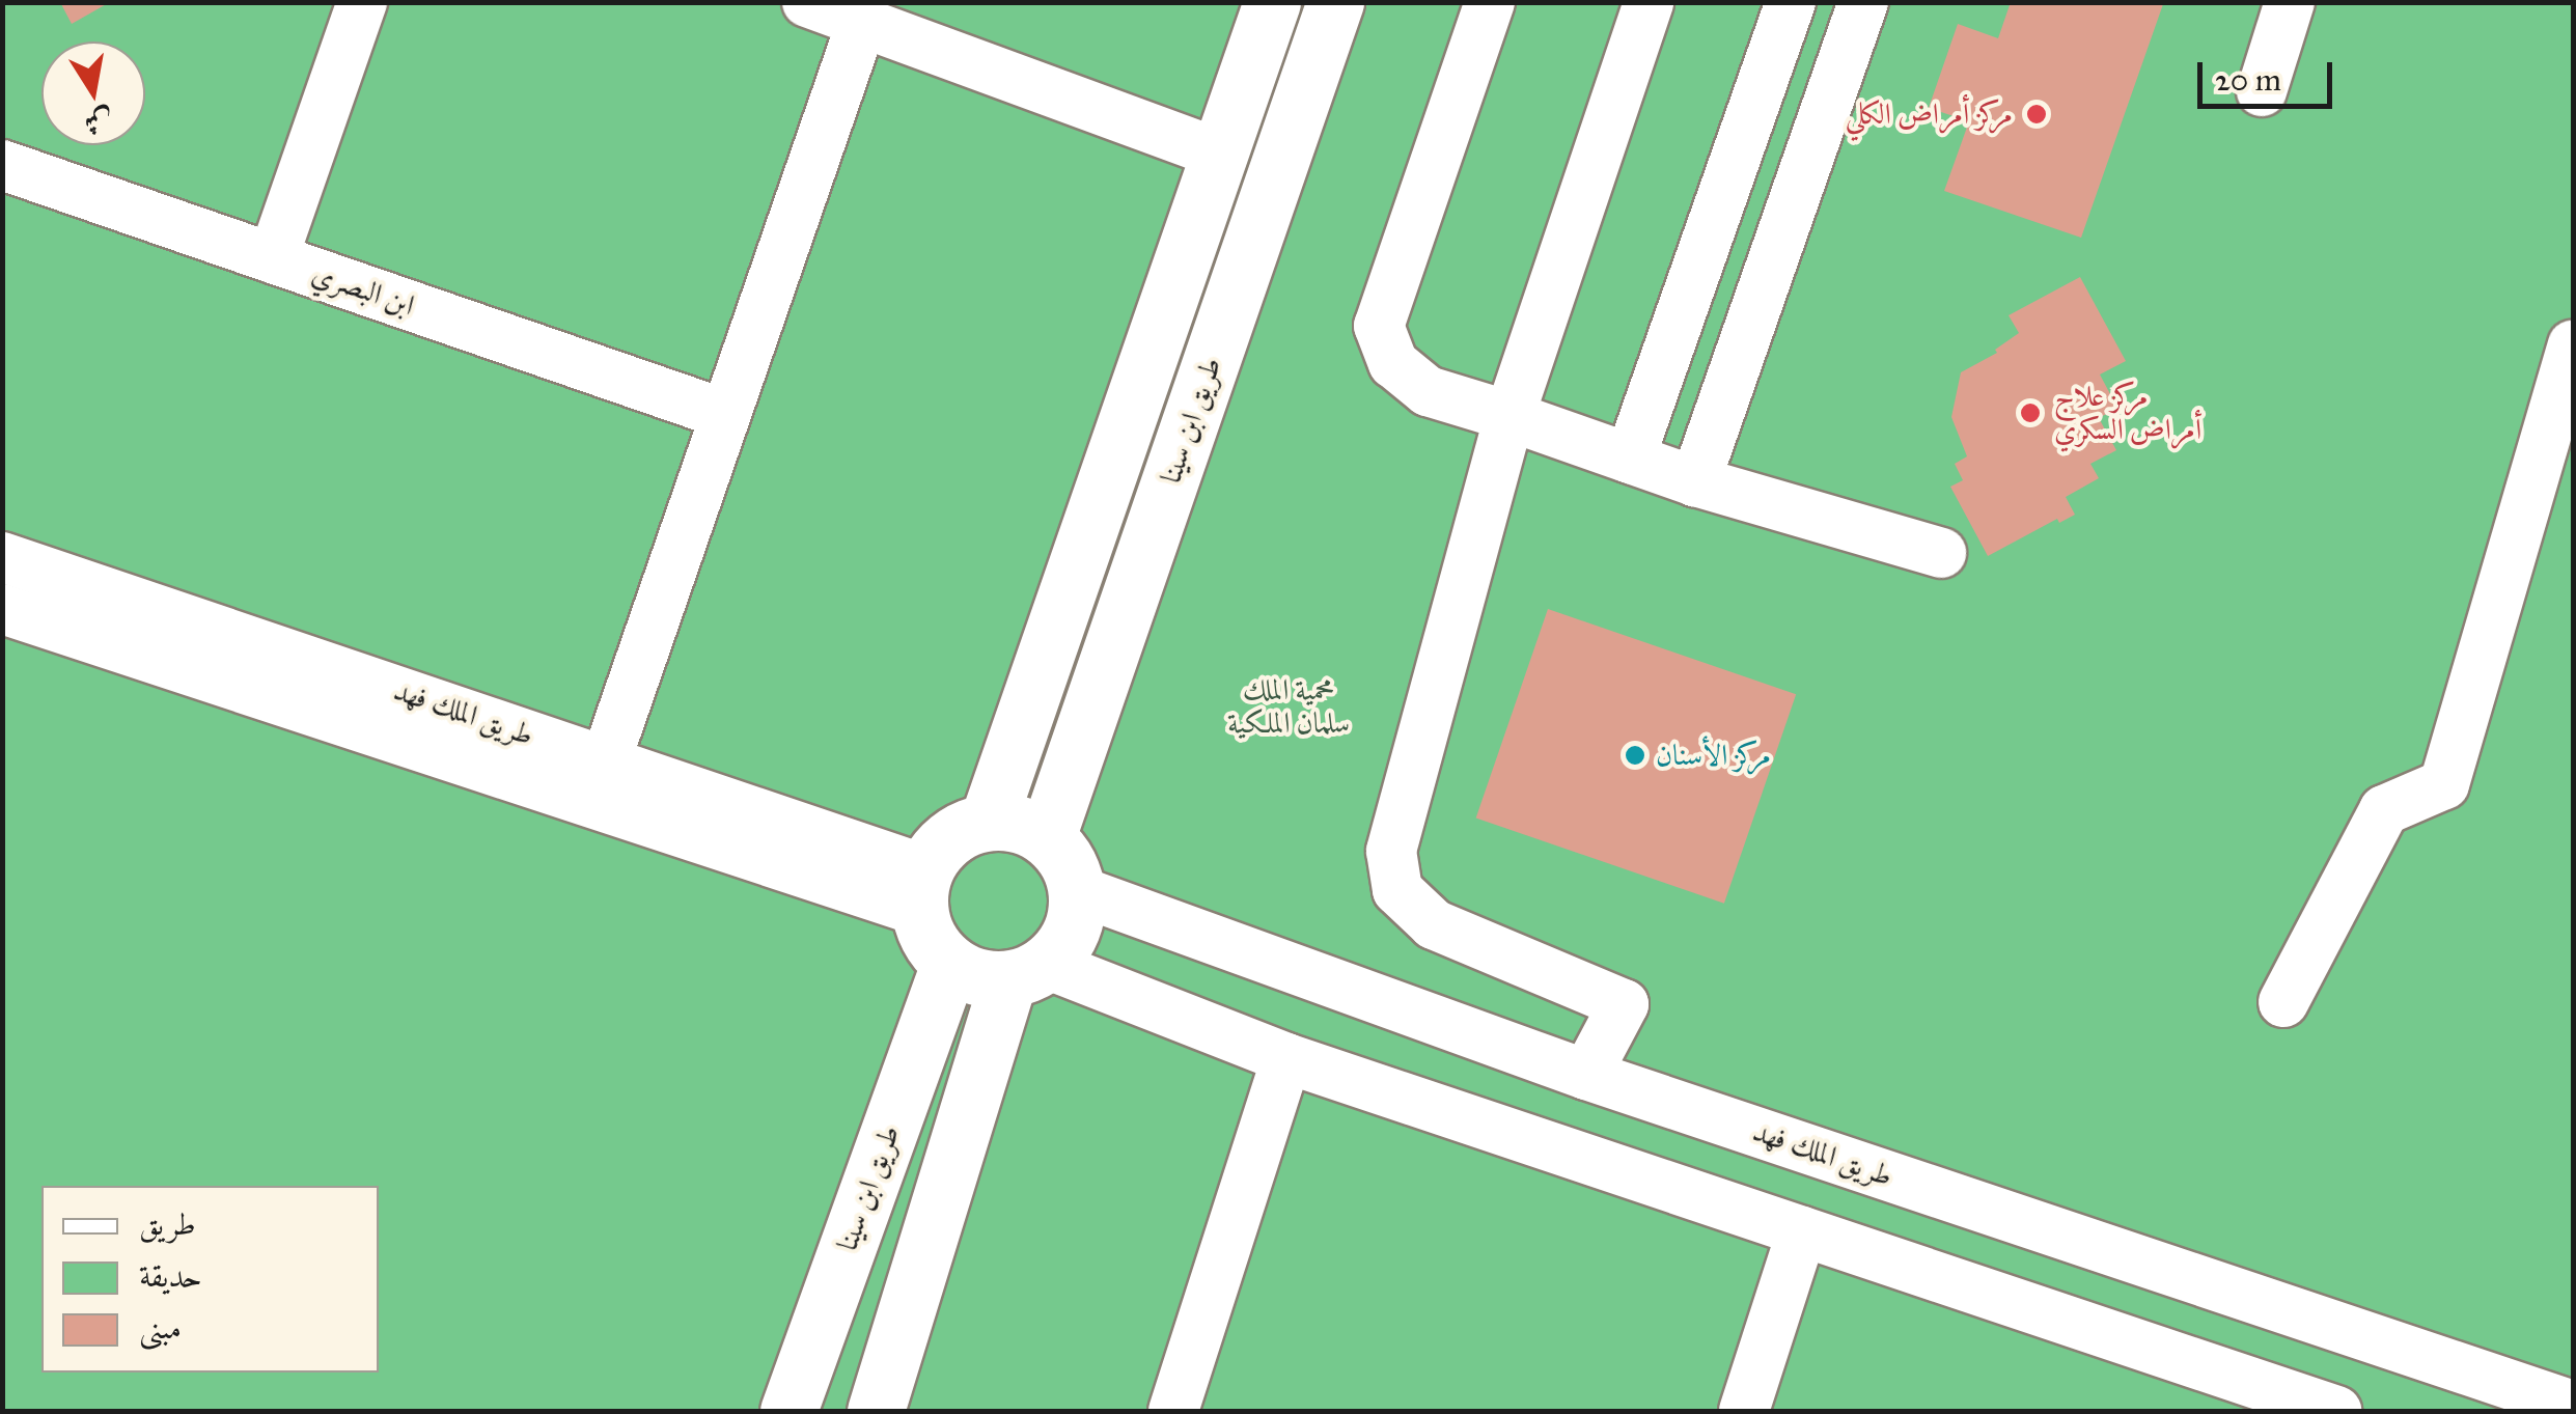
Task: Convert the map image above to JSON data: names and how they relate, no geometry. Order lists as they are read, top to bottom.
{
  "streets": {
    "main road": ["طريق ابن سينا"],
    "street": ["ابن البصري", "طريق الملك فهد"]
  },
  "crossings": [
    ["طريق ابن سينا", "طريق الملك فهد"]
  ],
  "parks": ["محمية الملك سلمان الملكية"],
  "places": ["مركز أمراض الكلي", "مركز علاج أمراض السكري", "مركز الأسنان"],
  "legend": ["طريق", "حديقة", "مبنى"],
  "scale_bar": "20 m",
  "north": "bottom"
}
